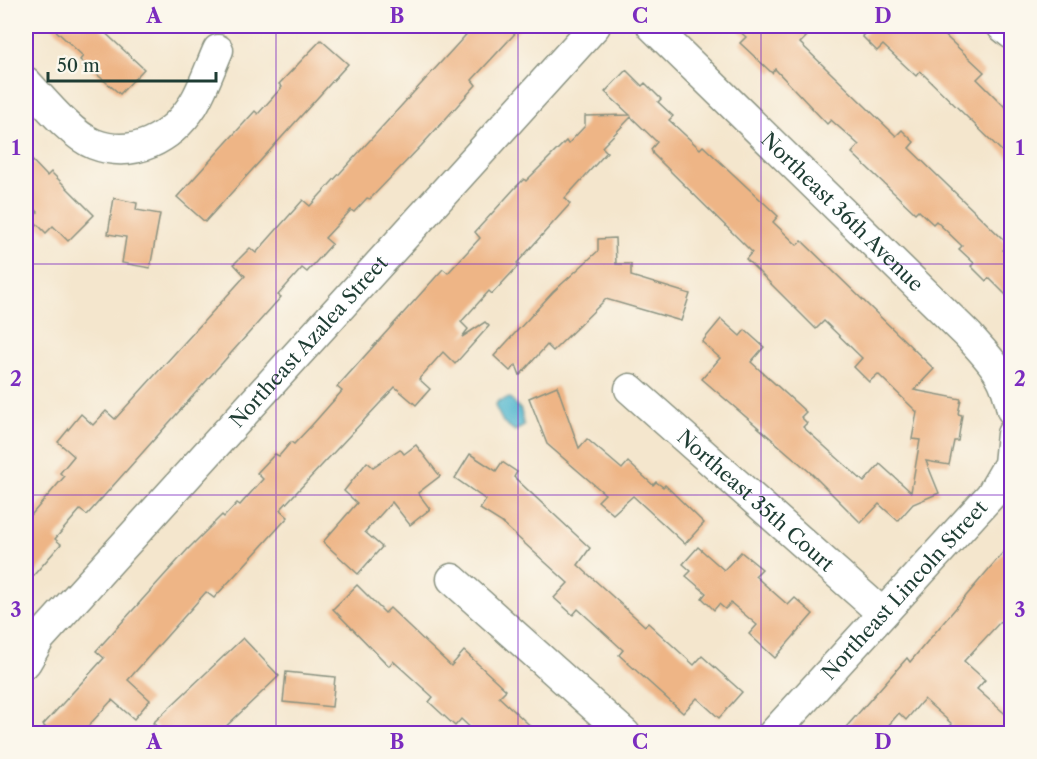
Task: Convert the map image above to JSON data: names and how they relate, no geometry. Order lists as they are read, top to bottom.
{
  "streets": {
    "street": [
      "Northeast 36th Avenue",
      "Northeast Azalea Street",
      "Northeast 35th Court",
      "Northeast Lincoln Street"
    ]
  },
  "crossings": [
    ["Northeast 35th Court", "Northeast Lincoln Street"]
  ],
  "scale_bar": "50 m",
  "grid": {
    "columns": [
      "A",
      "B",
      "C",
      "D"
    ],
    "rows": ["1", "2", "3"]
  }
}
